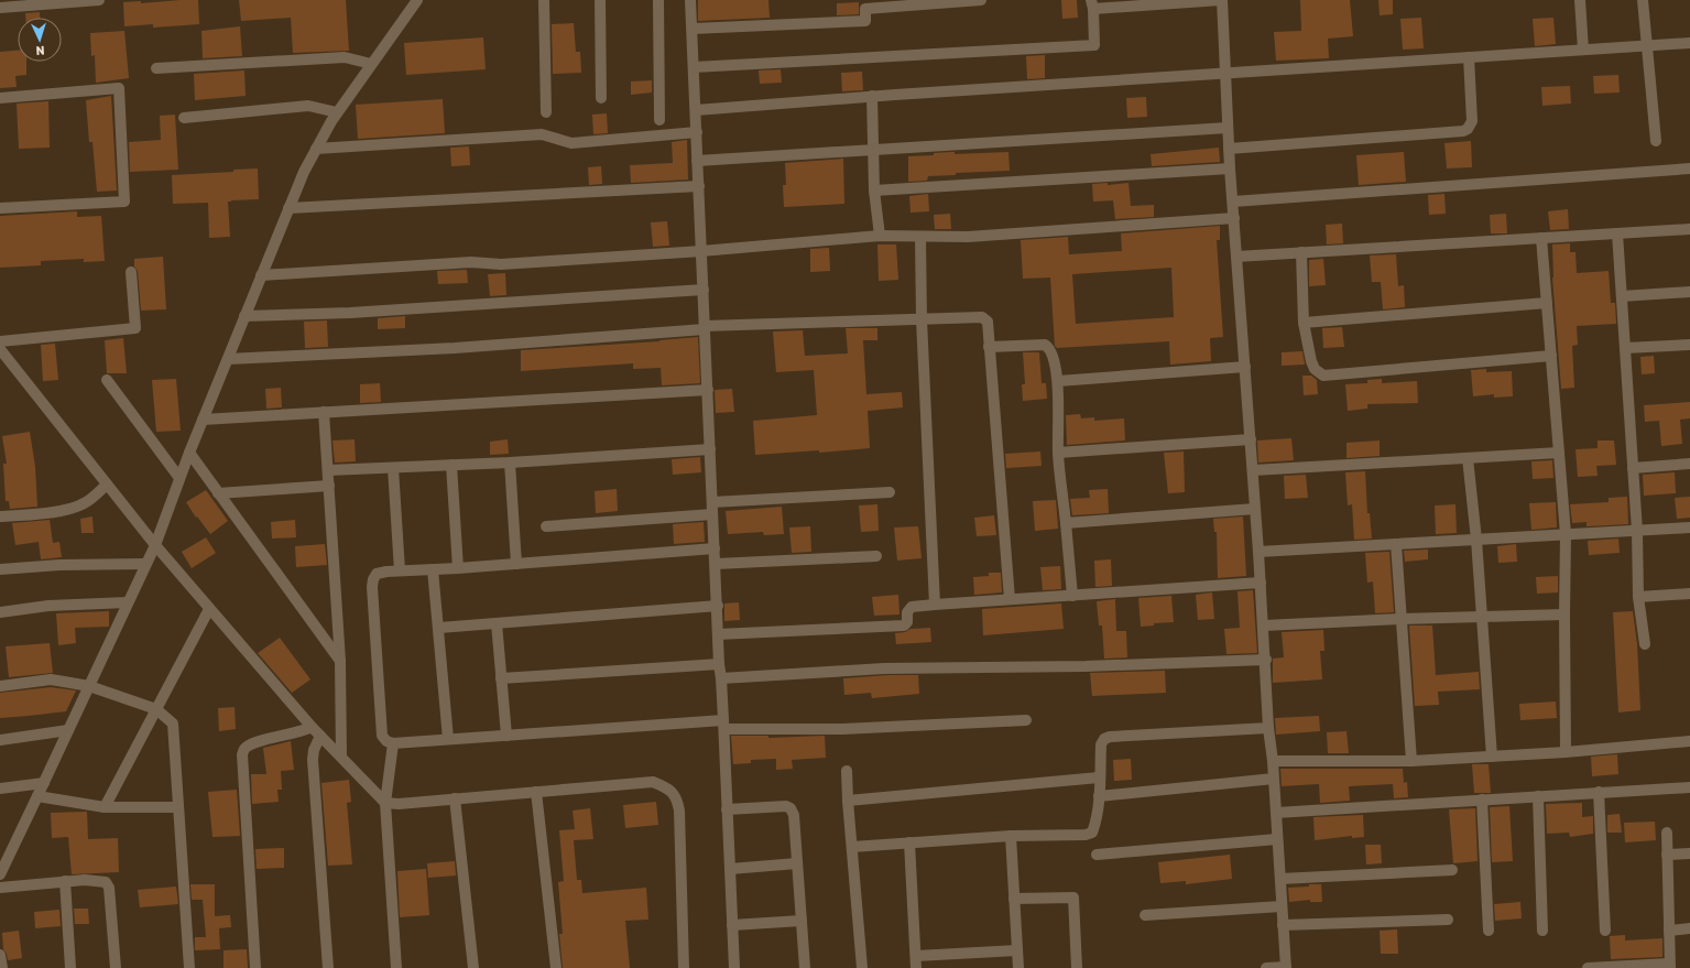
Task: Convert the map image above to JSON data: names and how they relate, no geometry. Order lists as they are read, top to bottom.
{
  "north": "bottom"
}
